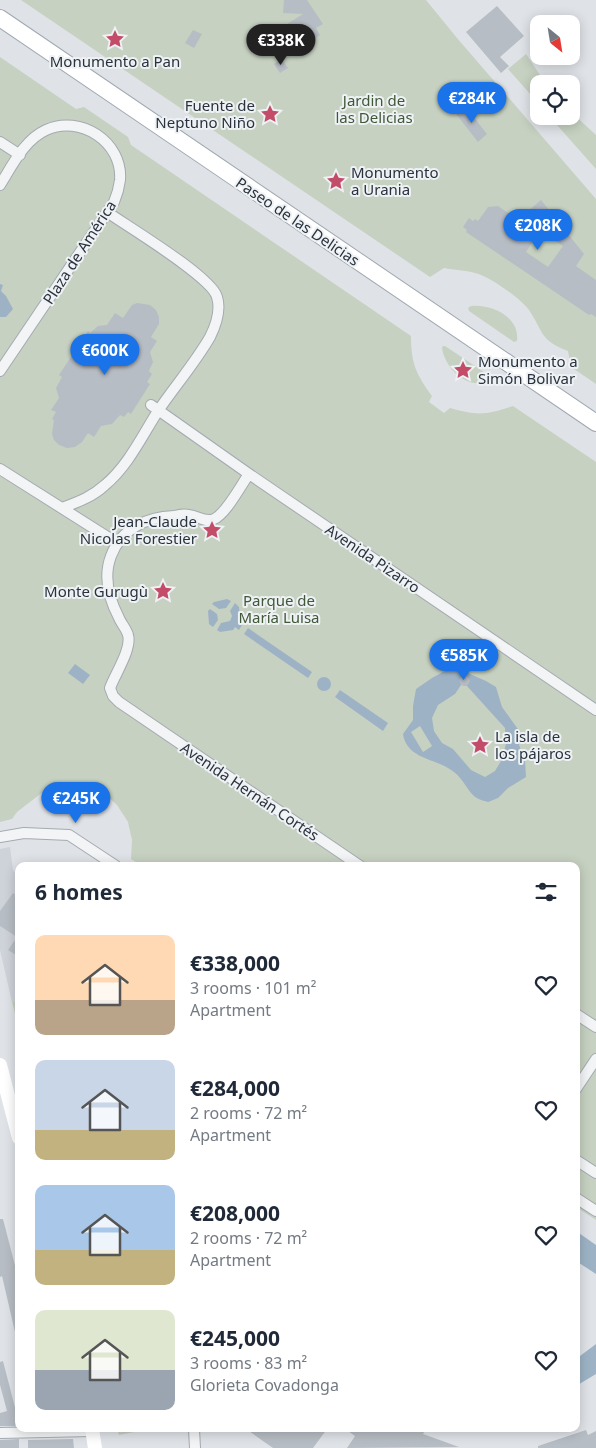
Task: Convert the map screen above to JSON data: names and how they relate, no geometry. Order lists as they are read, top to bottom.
{
  "streets": {
    "main road": ["Paseo de las Delicias"],
    "street": ["Plaza de América", "Avenida Pizarro", "Avenida Hernán Cortés"]
  },
  "parks": ["Jardin de las Delicias", "Parque de María Luisa"],
  "places": {
    "place": [
      "Monumento a Pan",
      "Fuente de Neptuno Niño",
      "Monumento a Urania",
      "Monumento a Simón Bolivar",
      "Jean-Claude Nicolas Forestier",
      "Monte Gurugù",
      "La isla de los pájaros"
    ]
  },
  "north": "bottom right",
  "page": {
    "price": [
      "€338K",
      "€284K",
      "€208K",
      "€600K",
      "€585K",
      "€245K"
    ],
    "heading": "6 homes",
    "list": [
      {
        "name": "€338,000",
        "note": "3 rooms · 101 m² · Apartment"
      },
      {
        "name": "€284,000",
        "note": "2 rooms · 72 m² · Apartment"
      },
      {
        "name": "€208,000",
        "note": "2 rooms · 72 m² · Apartment"
      },
      {
        "name": "€245,000",
        "note": "3 rooms · 83 m² · Glorieta Covadonga"
      }
    ]
  }
}
